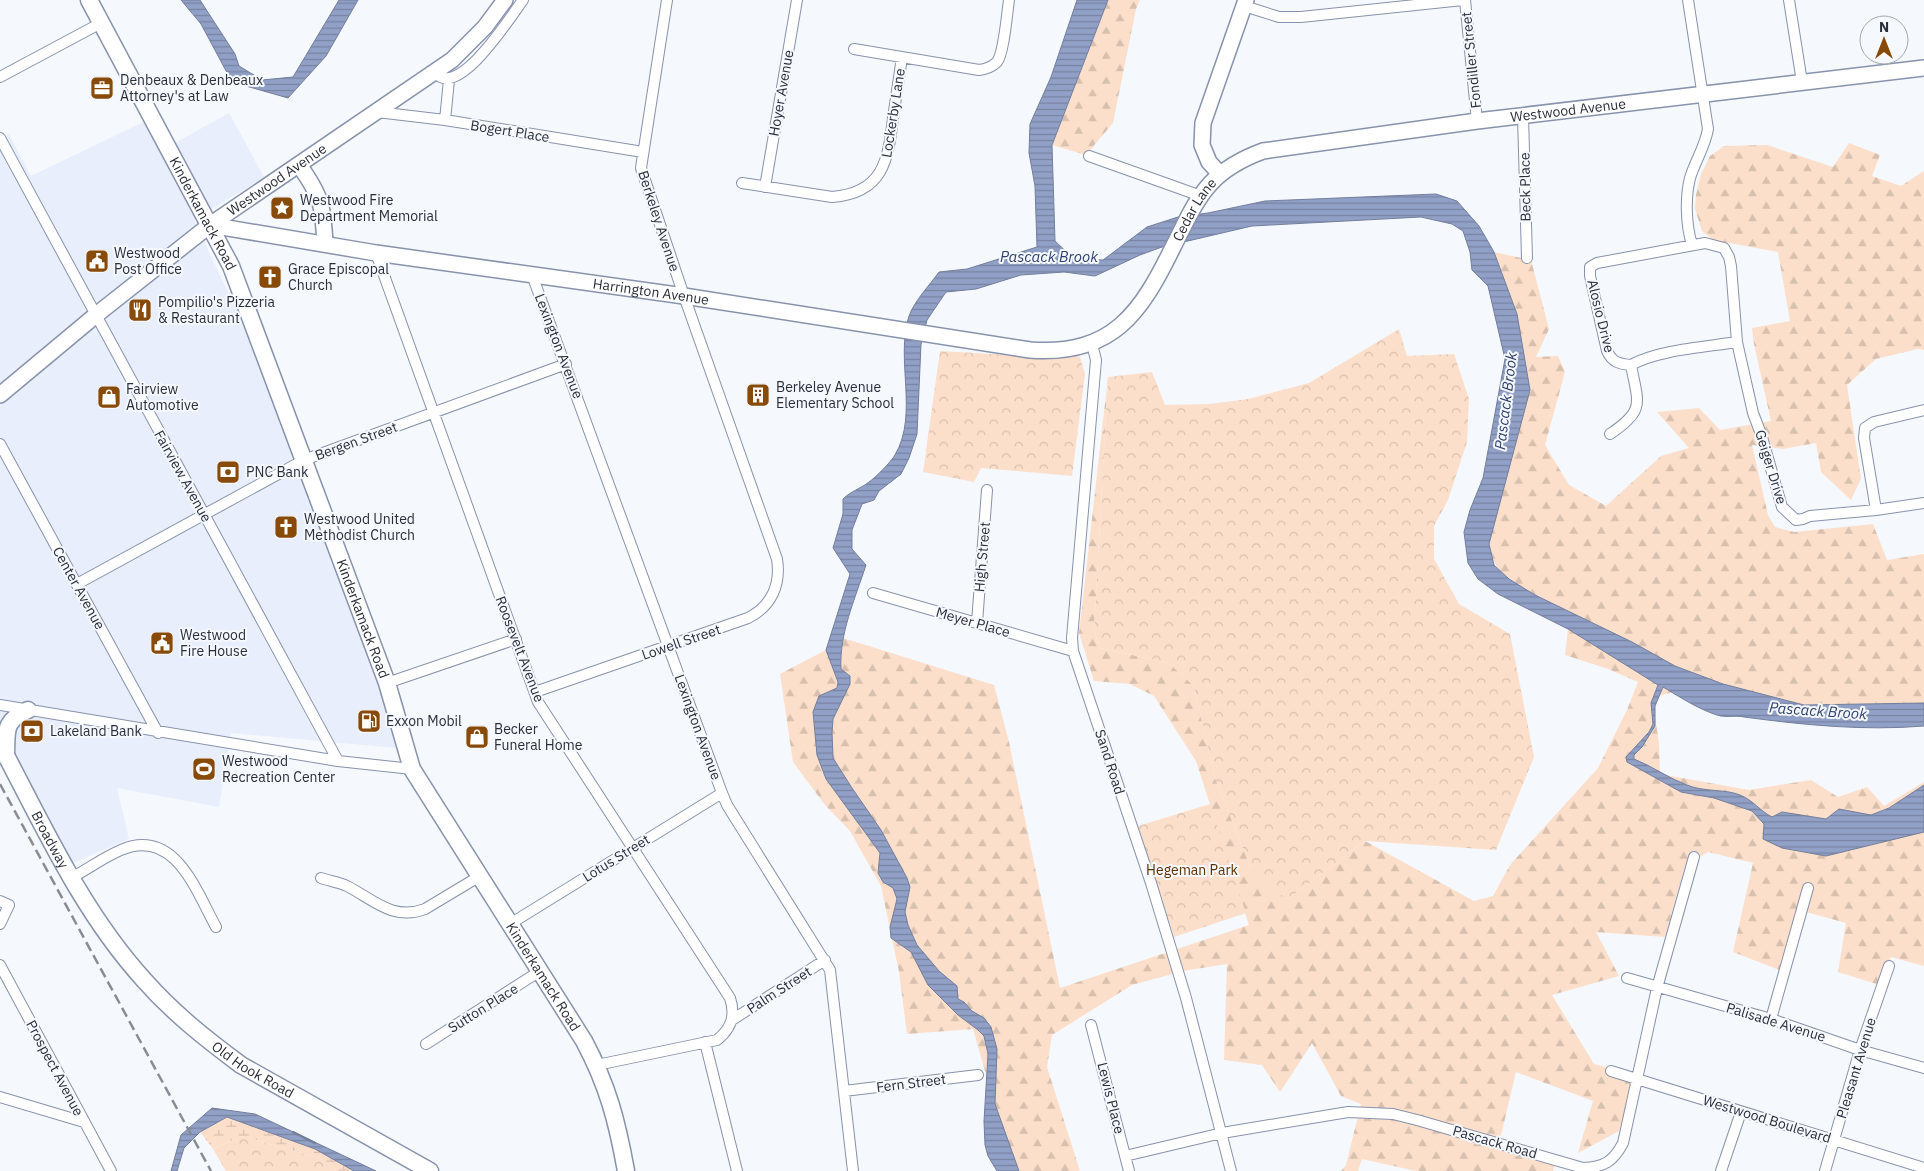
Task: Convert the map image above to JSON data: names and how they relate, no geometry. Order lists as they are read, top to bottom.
{
  "streets": {
    "main road": ["Kinderkamack Road", "Broadway", "Old Hook Road"],
    "street": [
      "Fondiller Street",
      "Hoyer Avenue",
      "Westwood Avenue",
      "Lockerby Lane",
      "Bogert Place",
      "Beck Place",
      "Cedar Lane",
      "Berkeley Avenue",
      "Harrington Avenue",
      "Alosio Drive",
      "Lexington Avenue",
      "Bergen Street",
      "Geiger Drive",
      "Fairview Avenue",
      "High Street",
      "Center Avenue",
      "Meyer Place",
      "Lowell Street",
      "Roosevelt Avenue",
      "Sand Road",
      "Lotus Street",
      "Palm Street",
      "Sutton Place",
      "Palisade Avenue",
      "Prospect Avenue",
      "Pleasant Avenue",
      "Fern Street",
      "Lewis Place",
      "Westwood Boulevard",
      "Pascack Road"
    ]
  },
  "crossings": [
    ["Fondiller Street", "Westwood Avenue"],
    ["Hoyer Avenue", "Lockerby Lane"],
    ["Westwood Avenue", "Bogert Place"],
    ["Westwood Avenue", "Beck Place"],
    ["Westwood Avenue", "Cedar Lane"],
    ["Westwood Avenue", "Kinderkamack Road"],
    ["Westwood Avenue", "Harrington Avenue"],
    ["Westwood Avenue", "Fairview Avenue"],
    ["Bogert Place", "Berkeley Avenue"],
    ["Cedar Lane", "Harrington Avenue"],
    ["Cedar Lane", "Sand Road"],
    ["Kinderkamack Road", "Harrington Avenue"],
    ["Kinderkamack Road", "Bergen Street"],
    ["Kinderkamack Road", "Lotus Street"],
    ["Kinderkamack Road", "Sutton Place"],
    ["Berkeley Avenue", "Harrington Avenue"],
    ["Berkeley Avenue", "Lowell Street"],
    ["Harrington Avenue", "Lexington Avenue"],
    ["Harrington Avenue", "Roosevelt Avenue"],
    ["Harrington Avenue", "Sand Road"],
    ["Alosio Drive", "Geiger Drive"],
    ["Lexington Avenue", "Bergen Street"],
    ["Lexington Avenue", "Lowell Street"],
    ["Lexington Avenue", "Lotus Street"],
    ["Lexington Avenue", "Palm Street"],
    ["Lexington Avenue", "Fern Street"],
    ["Bergen Street", "Fairview Avenue"],
    ["Bergen Street", "Center Avenue"],
    ["Bergen Street", "Roosevelt Avenue"],
    ["High Street", "Meyer Place"],
    ["Meyer Place", "Sand Road"],
    ["Lowell Street", "Roosevelt Avenue"],
    ["Roosevelt Avenue", "Lotus Street"],
    ["Roosevelt Avenue", "Palm Street"],
    ["Sand Road", "Pascack Road"],
    ["Broadway", "Old Hook Road"],
    ["Palisade Avenue", "Pleasant Avenue"],
    ["Palisade Avenue", "Pascack Road"],
    ["Pleasant Avenue", "Westwood Boulevard"],
    ["Lewis Place", "Pascack Road"],
    ["Westwood Boulevard", "Pascack Road"]
  ],
  "water": ["Pascack Brook"],
  "parks": ["Hegeman Park"],
  "places": {
    "office": ["Denbeaux & Denbeaux Attorney's at Law"],
    "place": ["Westwood Fire Department Memorial"],
    "public building": ["Westwood Post Office", "Westwood Fire House"],
    "church": ["Grace Episcopal Church", "Westwood United Methodist Church"],
    "restaurant": ["Pompilio's Pizzeria & Restaurant"],
    "building": ["Berkeley Avenue Elementary School"],
    "shop": ["Fairview Automotive", "Becker Funeral Home"],
    "bank": ["PNC Bank", "Lakeland Bank"],
    "fuel station": ["Exxon Mobil"],
    "sports": ["Westwood Recreation Center"]
  },
  "north": "top"
}
